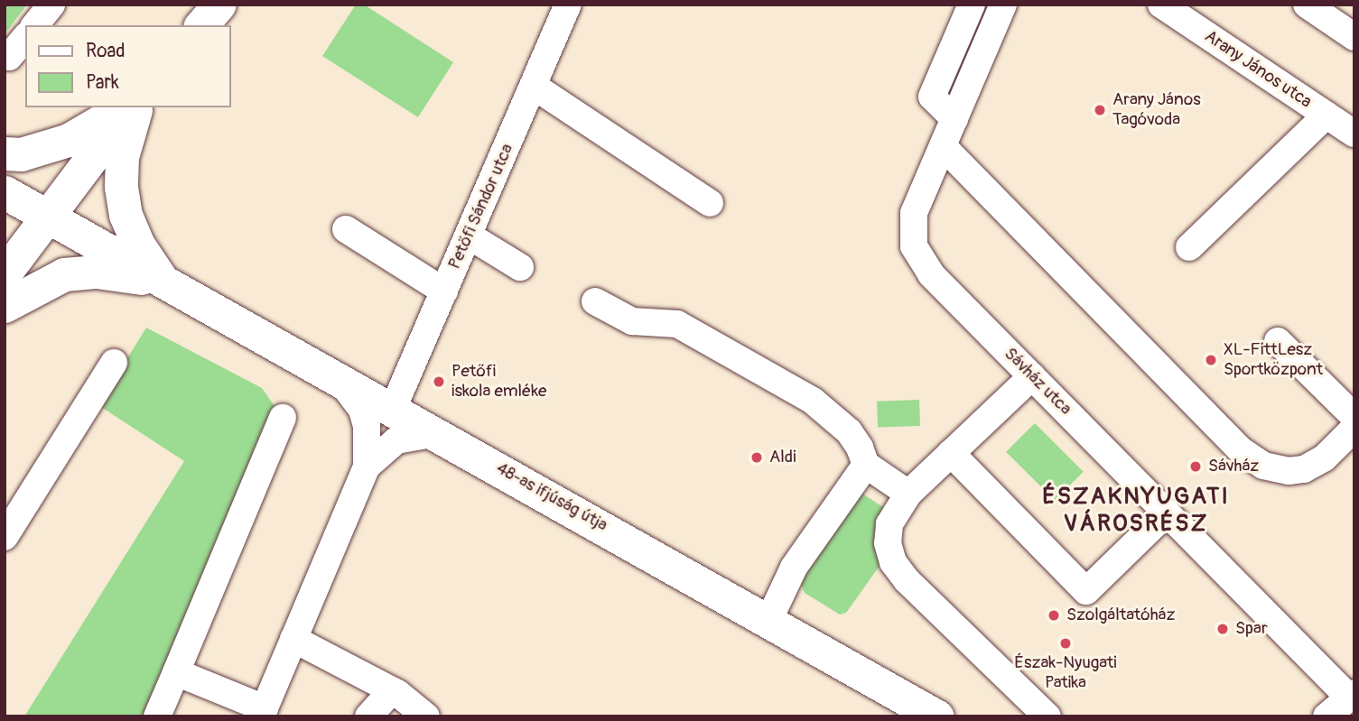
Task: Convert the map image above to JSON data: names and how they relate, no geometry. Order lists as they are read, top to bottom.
{
  "streets": {
    "main road": ["48-as ifjúság útja"],
    "street": ["Arany János utca", "Petőfi Sándor utca", "Sávház utca"]
  },
  "crossings": [
    ["Petőfi Sándor utca", "48-as ifjúság útja"]
  ],
  "districts": ["ÉSZAKNYUGATI VÁROSRÉSZ"],
  "places": [
    "Arany János Tagóvoda",
    "XL-FittLesz Sportközpont",
    "Petőfi iskola emléke",
    "Aldi",
    "Sávház",
    "Szolgáltatóház",
    "Spar",
    "Észak-Nyugati Patika"
  ],
  "legend": ["Road", "Park"]
}
